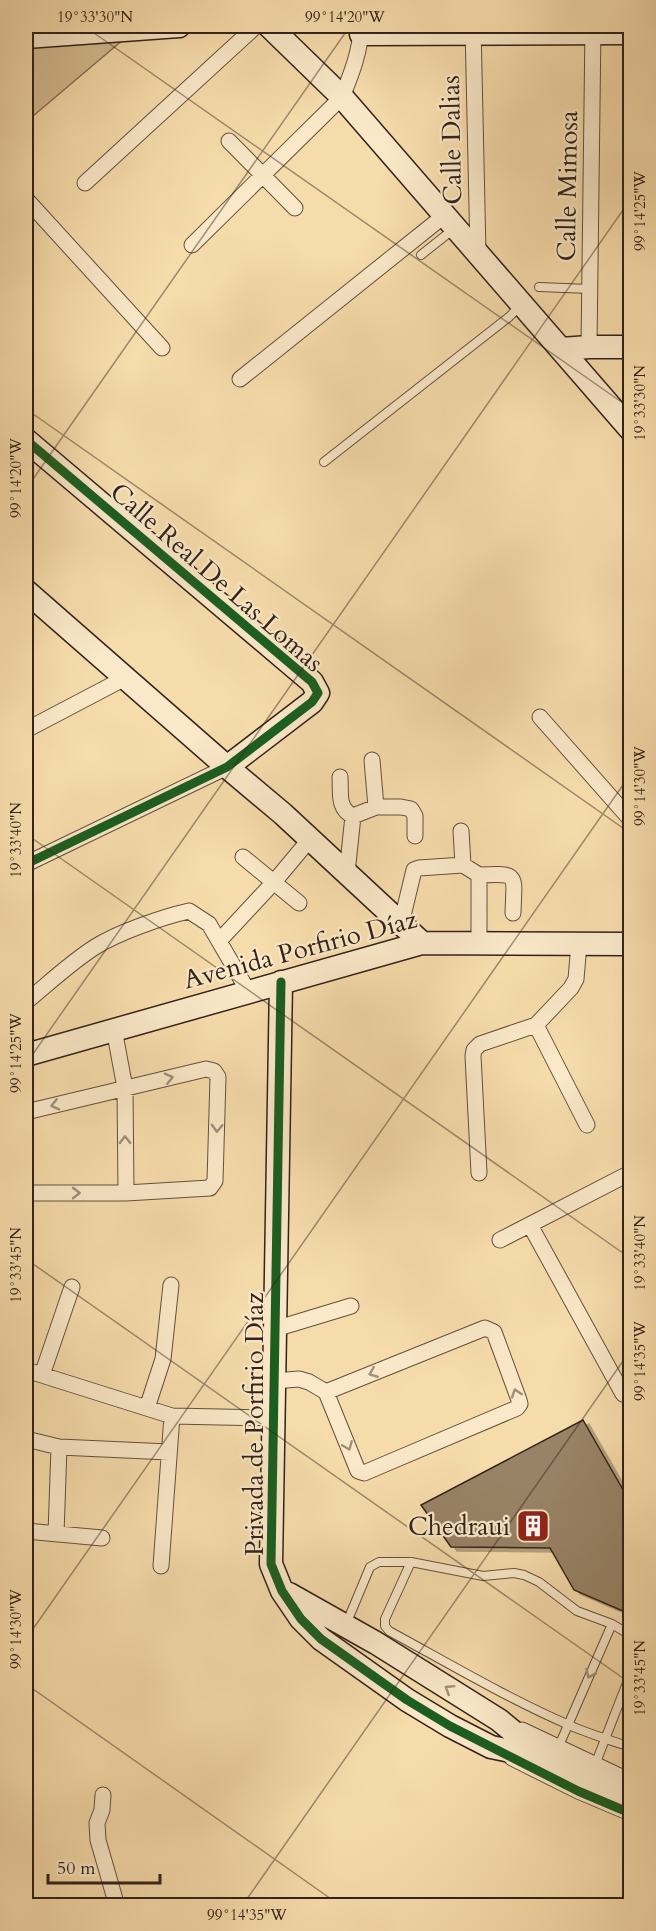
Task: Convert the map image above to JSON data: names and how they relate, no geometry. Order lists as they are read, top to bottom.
{
  "streets": {
    "street": [
      "Calle Dalias",
      "Calle Mimosa",
      "Calle Real De Las Lomas",
      "Avenida Porfirio Díaz",
      "Privada de Porfirio Díaz"
    ]
  },
  "crossings": [
    ["Avenida Porfirio Díaz", "Privada de Porfirio Díaz"]
  ],
  "places": {
    "building": ["Chedraui"]
  },
  "scale_bar": "50 m",
  "coordinates": [
    "19°33'30\"N",
    "99°14'20\"W",
    "99°14'25\"W",
    "99°14'30\"W",
    "19°33'40\"N",
    "19°33'45\"N",
    "99°14'35\"W"
  ]
}
